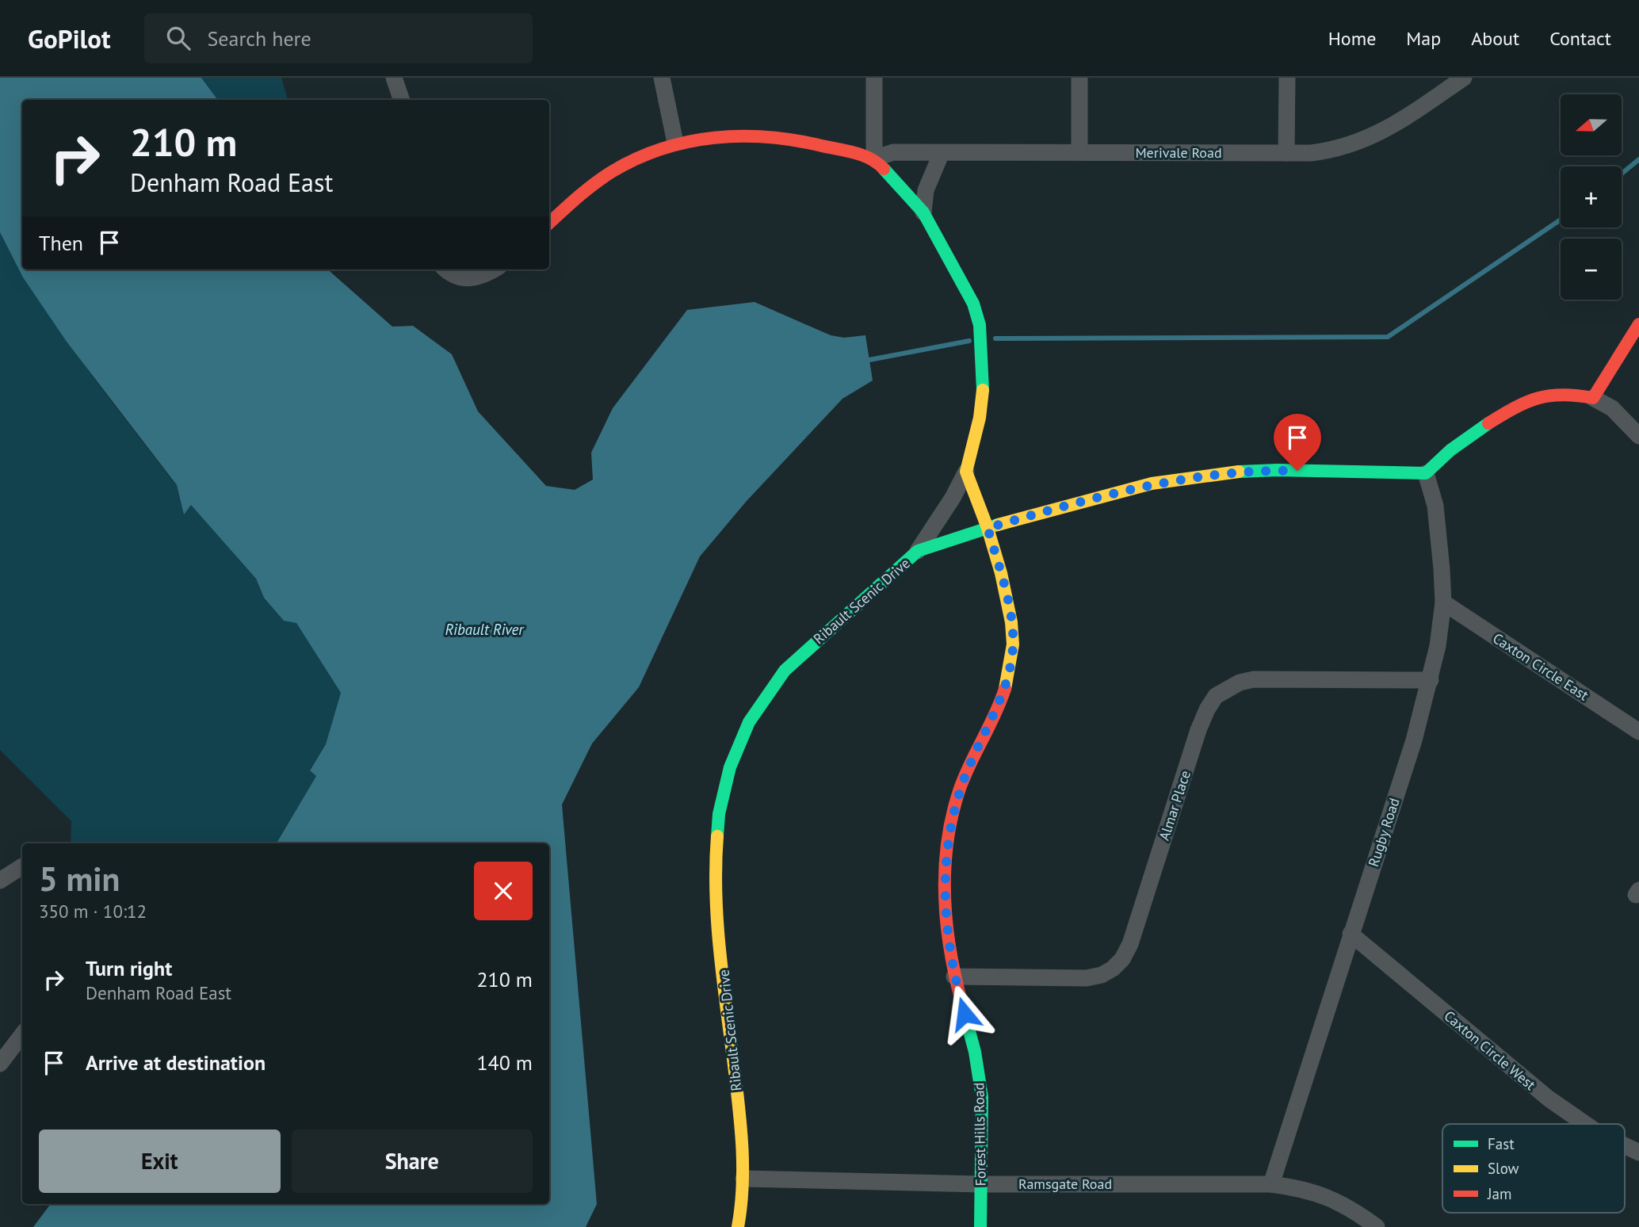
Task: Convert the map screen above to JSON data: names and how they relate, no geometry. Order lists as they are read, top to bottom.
{
  "streets": {
    "street": [
      "Merivale Road",
      "Ribault Scenic Drive",
      "Caxton Circle East",
      "Almar Place",
      "Rugby Road",
      "Caxton Circle West",
      "Forest Hills Road",
      "Ramsgate Road"
    ]
  },
  "crossings": [
    ["Ribault Scenic Drive", "Rugby Road"],
    ["Ribault Scenic Drive", "Forest Hills Road"],
    ["Ribault Scenic Drive", "Ramsgate Road"],
    ["Caxton Circle East", "Rugby Road"],
    ["Almar Place", "Rugby Road"],
    ["Almar Place", "Forest Hills Road"],
    ["Rugby Road", "Caxton Circle West"],
    ["Rugby Road", "Ramsgate Road"],
    ["Forest Hills Road", "Ramsgate Road"]
  ],
  "water": ["Ribault River"],
  "legend": ["Fast", "Slow", "Jam"],
  "north": "left",
  "page": {
    "header": "GoPilot",
    "search": "Search here",
    "nav": [
      "Home",
      "Map",
      "About",
      "Contact"
    ],
    "map_buttons": ["+", "−"],
    "turn": ["210 m", "Denham Road East"],
    "then": "Then",
    "heading": ["5 min", "350 m · 10:12"],
    "list": [
      {
        "name": "Turn right",
        "note": "Denham Road East",
        "value": "210 m"
      },
      {
        "name": "Arrive at destination",
        "value": "140 m"
      }
    ],
    "buttons": ["Exit", "Share"]
  }
}
